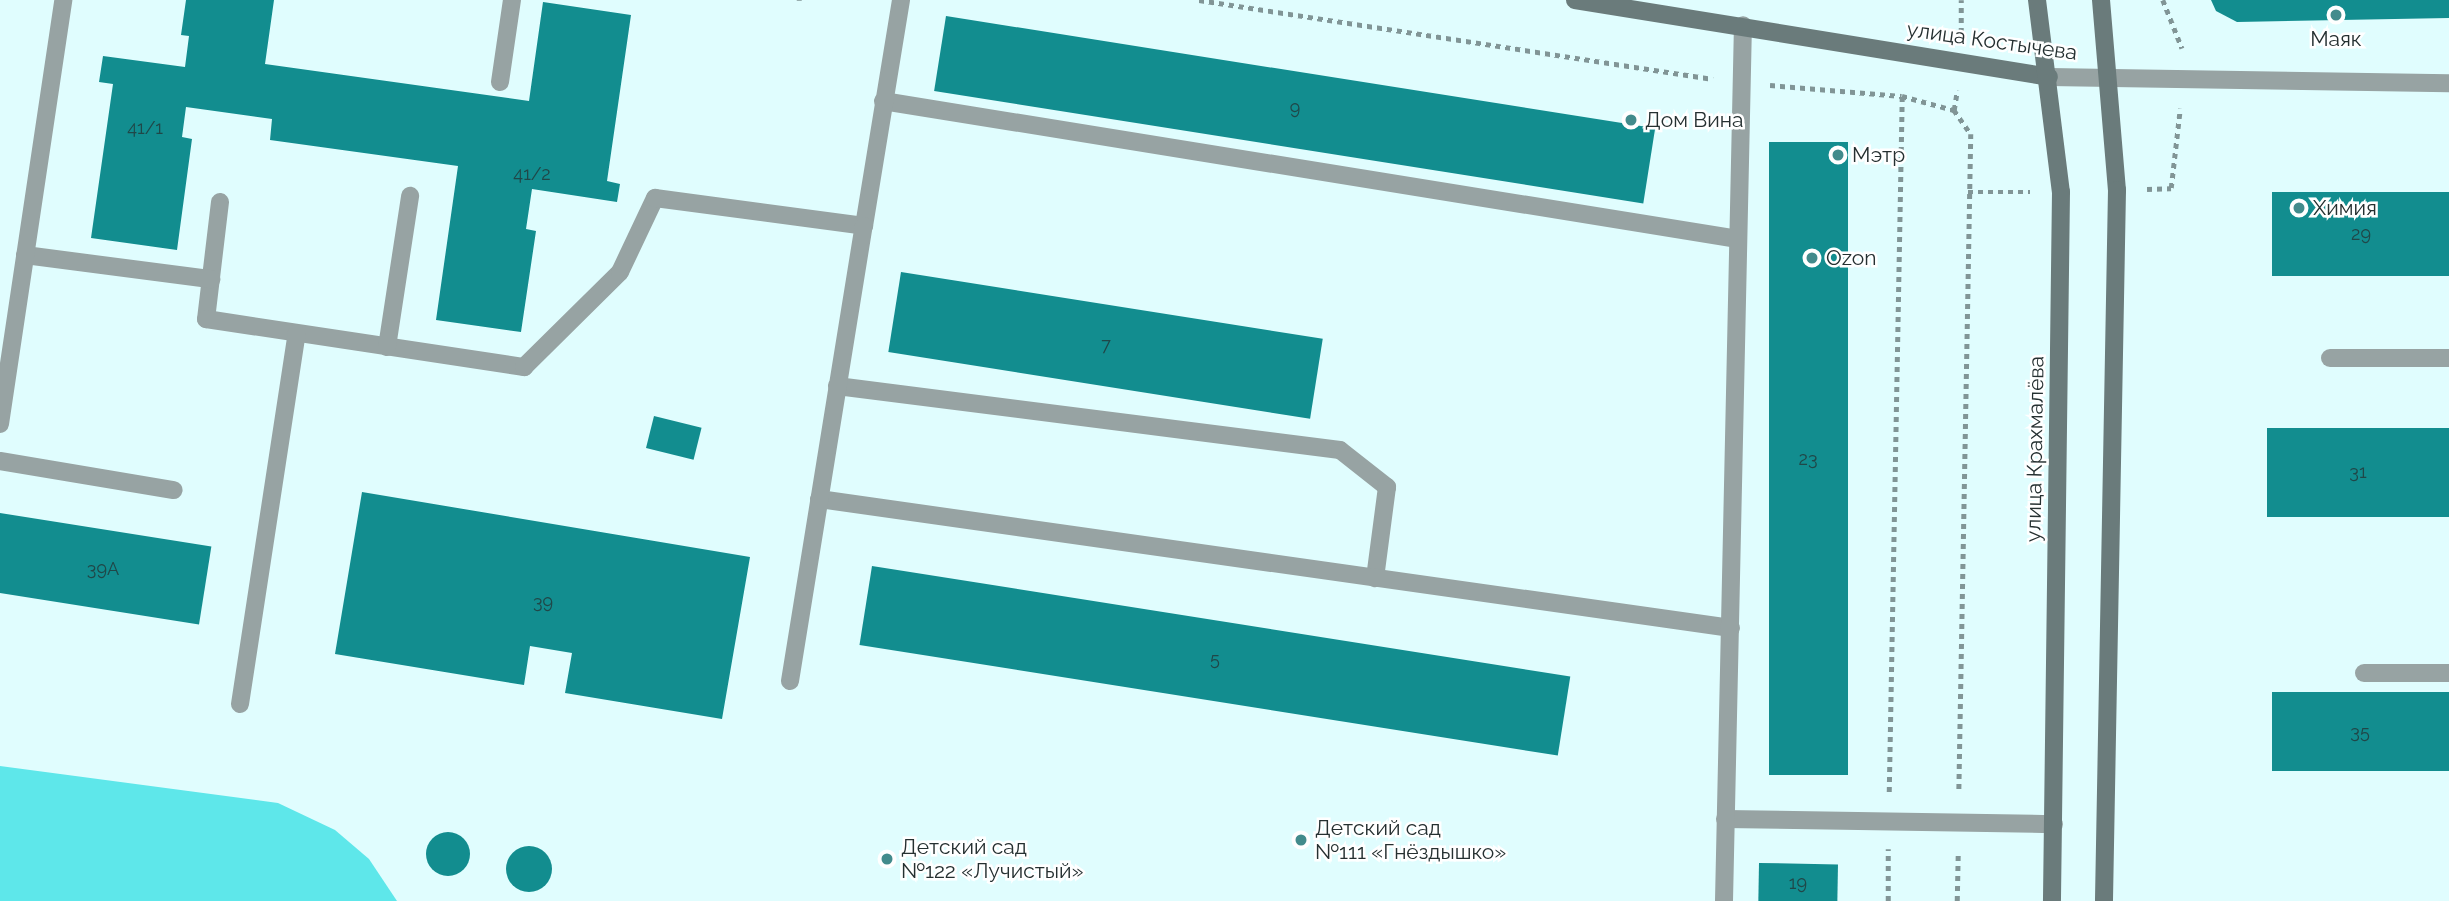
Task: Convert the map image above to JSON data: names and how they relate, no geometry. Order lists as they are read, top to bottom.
{
  "streets": {
    "main road": ["улица Костычева", "улица Крахмалёва"]
  },
  "crossings": [
    ["улица Костычева", "улица Крахмалёва"]
  ],
  "places": [
    "Маяк",
    "Дом Вина",
    "Мэтр",
    "Химия",
    "Ozon",
    "Детский сад №111 «Гнёздышко»",
    "Детский сад №122 «Лучистый»"
  ],
  "house_numbers": [
    "9",
    "41/1",
    "41/2",
    "29",
    "7",
    "23",
    "31",
    "39А",
    "39",
    "5",
    "35",
    "19"
  ]
}
